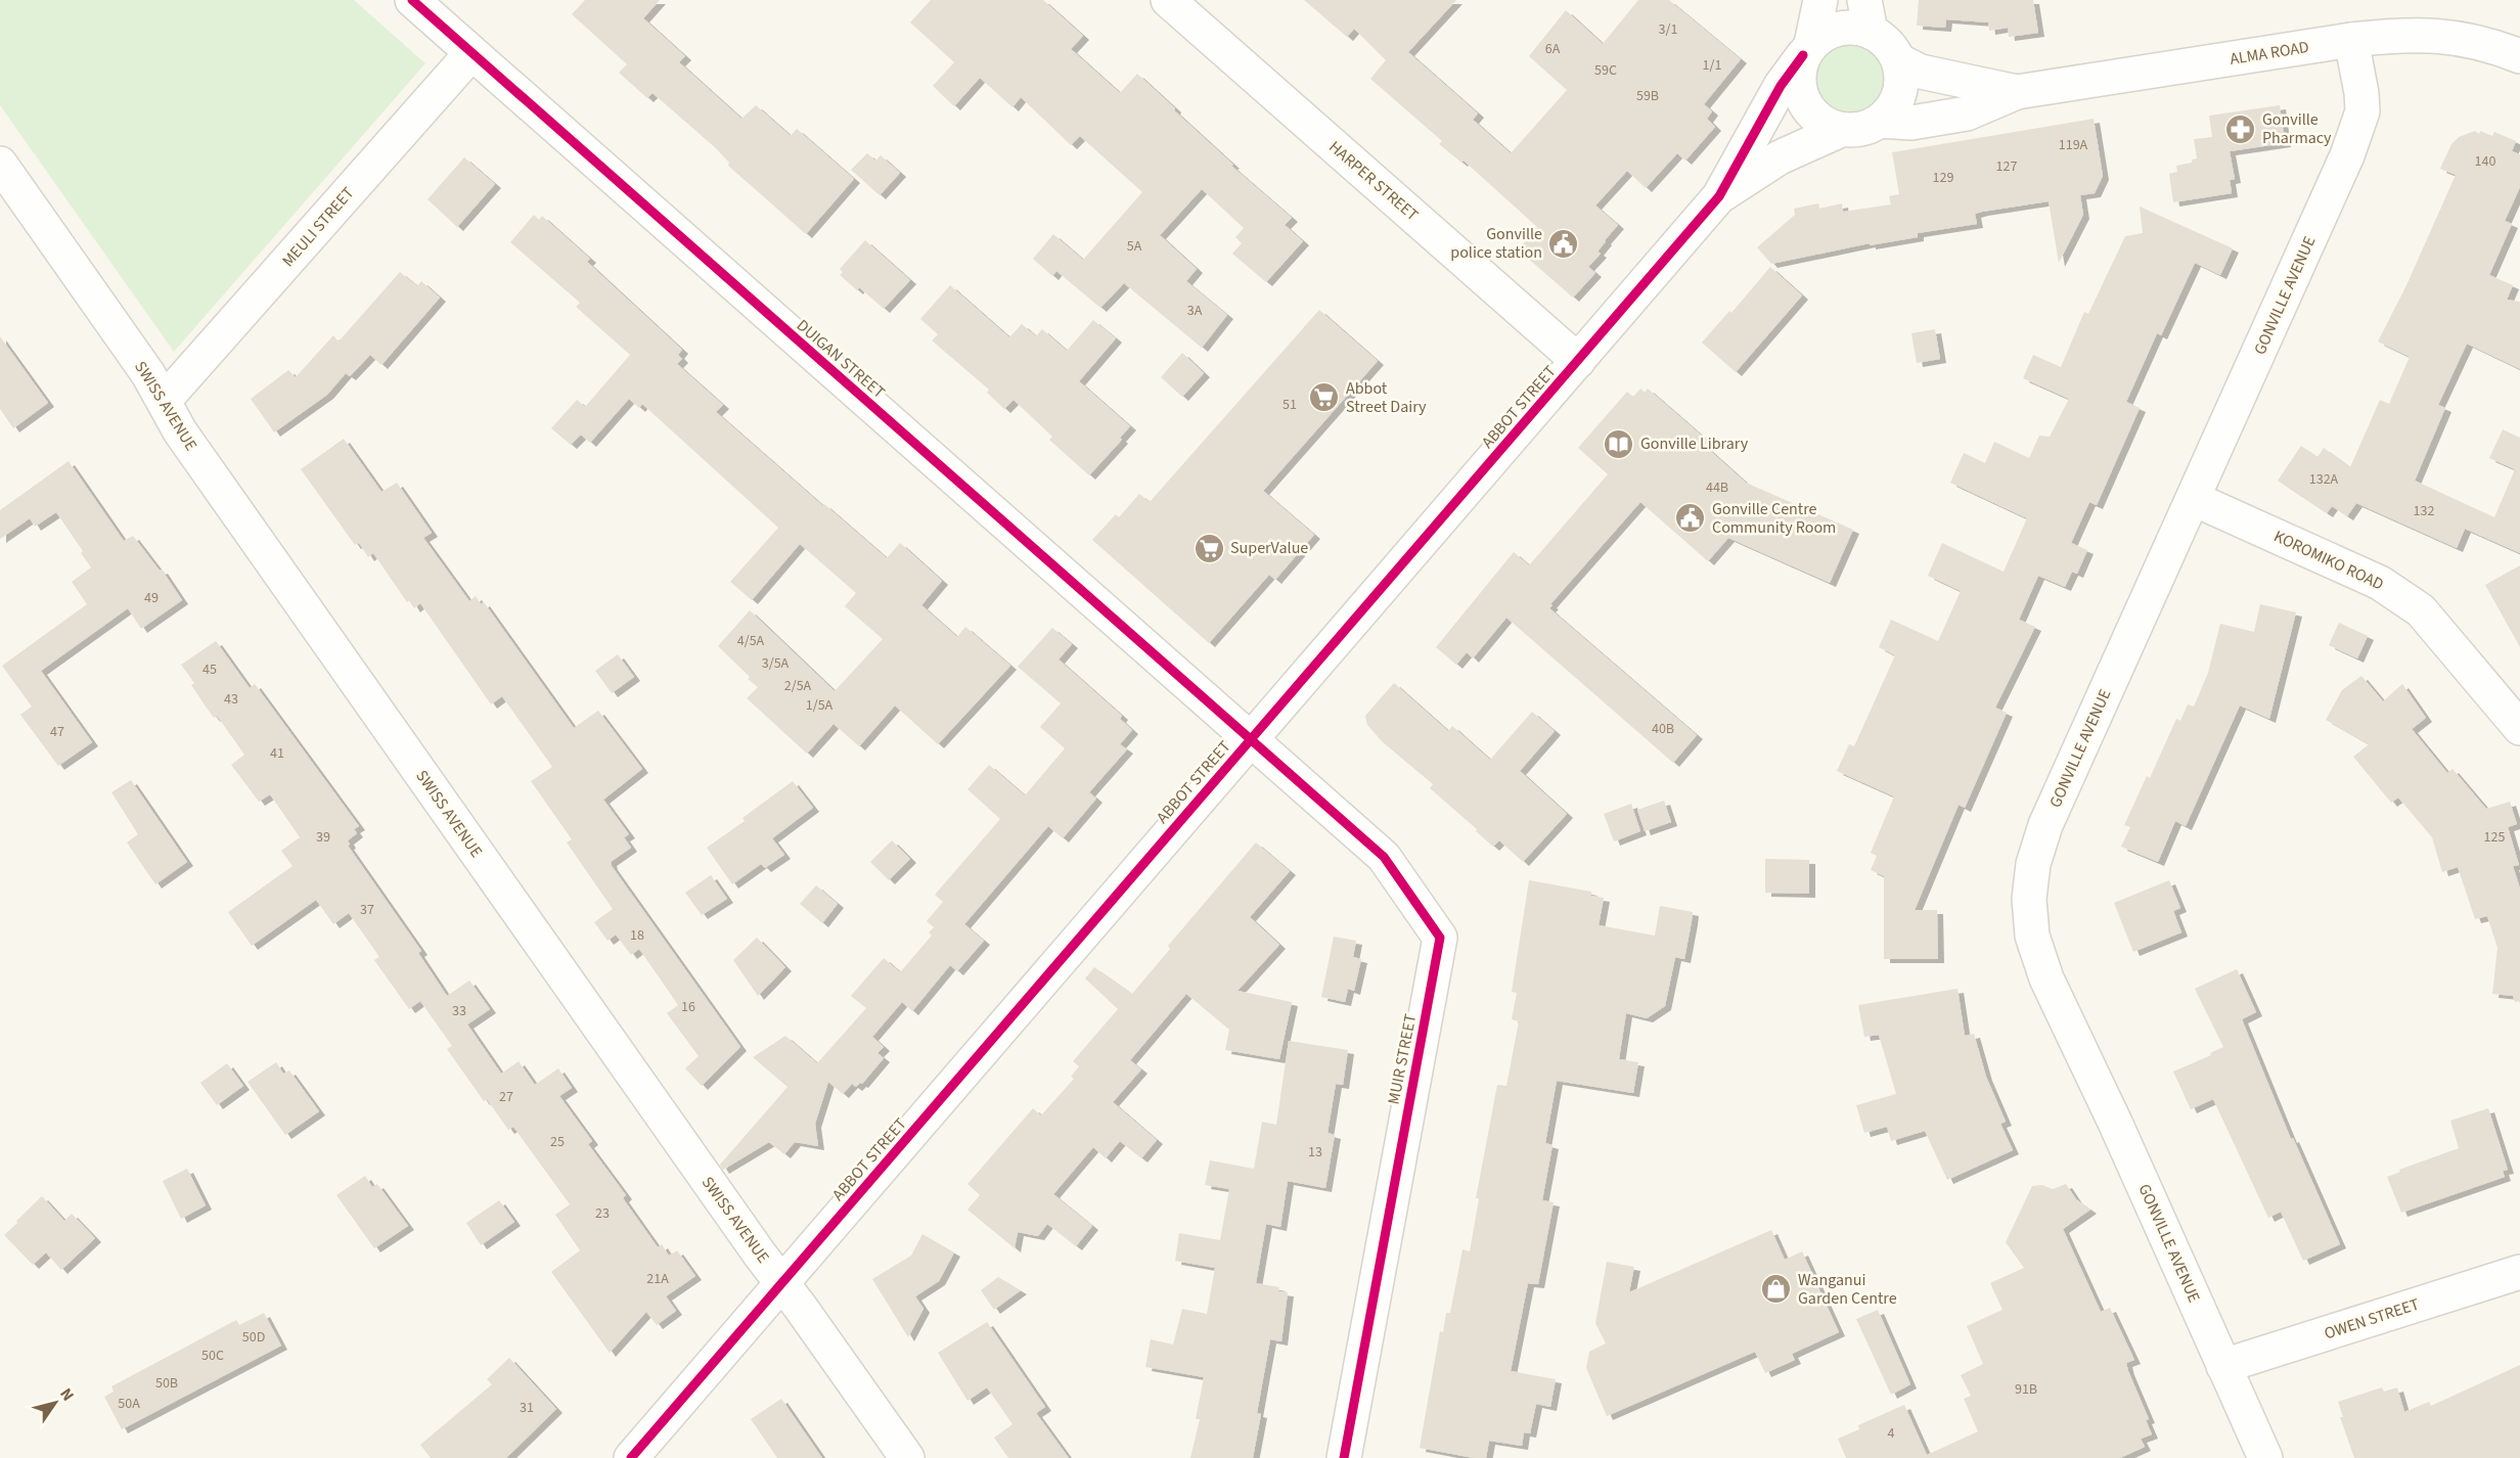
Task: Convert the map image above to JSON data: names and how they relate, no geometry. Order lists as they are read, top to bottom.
{
  "streets": {
    "street": [
      "ALMA ROAD",
      "HARPER STREET",
      "MEULI STREET",
      "GONVILLE AVENUE",
      "DUIGAN STREET",
      "SWISS AVENUE",
      "ABBOT STREET",
      "KOROMIKO ROAD",
      "MUIR STREET",
      "OWEN STREET"
    ]
  },
  "crossings": [
    ["ALMA ROAD", "GONVILLE AVENUE"],
    ["ALMA ROAD", "ABBOT STREET"],
    ["HARPER STREET", "ABBOT STREET"],
    ["MEULI STREET", "DUIGAN STREET"],
    ["MEULI STREET", "SWISS AVENUE"],
    ["GONVILLE AVENUE", "KOROMIKO ROAD"],
    ["GONVILLE AVENUE", "OWEN STREET"],
    ["DUIGAN STREET", "ABBOT STREET"],
    ["DUIGAN STREET", "MUIR STREET"],
    ["SWISS AVENUE", "ABBOT STREET"],
    ["ABBOT STREET", "MUIR STREET"]
  ],
  "places": {
    "pharmacy": ["Gonville Pharmacy"],
    "public building": ["Gonville police station", "Gonville Centre Community Room"],
    "supermarket": ["Abbot Street Dairy", "SuperValue"],
    "library": ["Gonville Library"],
    "shop": ["Wanganui Garden Centre"]
  },
  "house_numbers": [
    "3/1",
    "6A",
    "1/1",
    "59C",
    "59B",
    "119A",
    "140",
    "127",
    "129",
    "5A",
    "3A",
    "51",
    "132A",
    "44B",
    "132",
    "49",
    "4/5A",
    "3/5A",
    "45",
    "2/5A",
    "43",
    "1/5A",
    "40B",
    "47",
    "41",
    "39",
    "125",
    "37",
    "18",
    "16",
    "33",
    "27",
    "25",
    "13",
    "23",
    "21A",
    "50D",
    "50C",
    "50B",
    "91B",
    "50A",
    "31",
    "4"
  ],
  "north": "top right"
}
